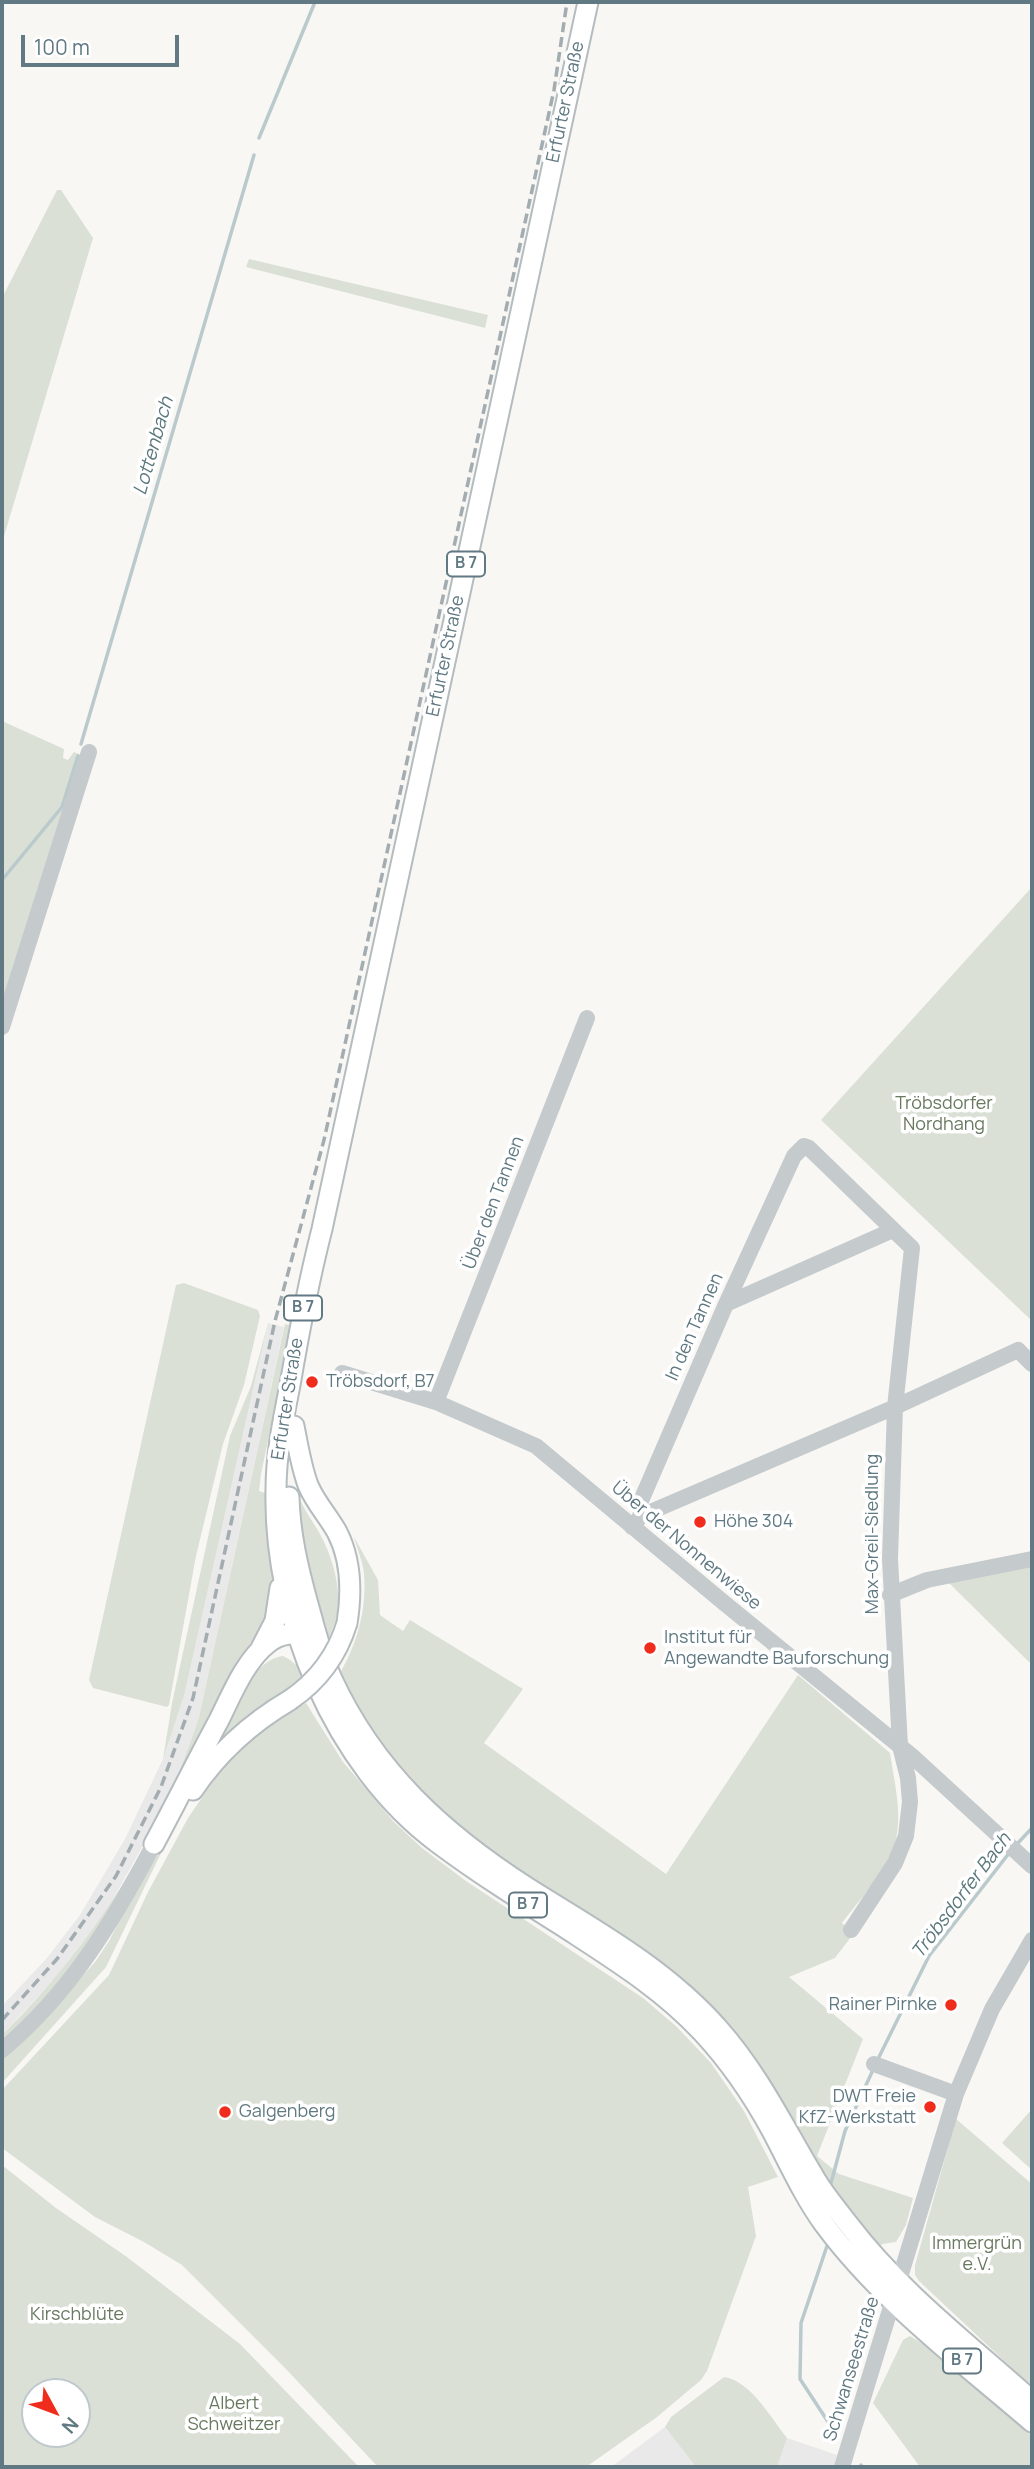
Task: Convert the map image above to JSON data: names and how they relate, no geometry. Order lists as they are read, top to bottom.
{
  "streets": {
    "main road": ["Erfurter Straße", "B 7"],
    "street": [
      "Über den Tannen",
      "In den Tannen",
      "Max-Greil-Siedlung",
      "Über der Nonnenwiese",
      "Schwanseestraße"
    ]
  },
  "crossings": [
    ["Erfurter Straße", "B 7"],
    ["B 7", "Schwanseestraße"],
    ["Über den Tannen", "Über der Nonnenwiese"],
    ["In den Tannen", "Max-Greil-Siedlung"],
    ["In den Tannen", "Über der Nonnenwiese"],
    ["Max-Greil-Siedlung", "Über der Nonnenwiese"]
  ],
  "water": ["Lottenbach", "Tröbsdorfer Bach"],
  "parks": [
    "Tröbsdorfer Nordhang",
    "Immergrün e.V.",
    "Kirschblüte",
    "Albert Schweitzer"
  ],
  "places": [
    "Tröbsdorf, B7",
    "Höhe 304",
    "Institut für Angewandte Bauforschung",
    "Rainer Pirnke",
    "DWT Freie KfZ-Werkstatt",
    "Galgenberg"
  ],
  "scale_bar": "100 m",
  "north": "bottom right"
}
